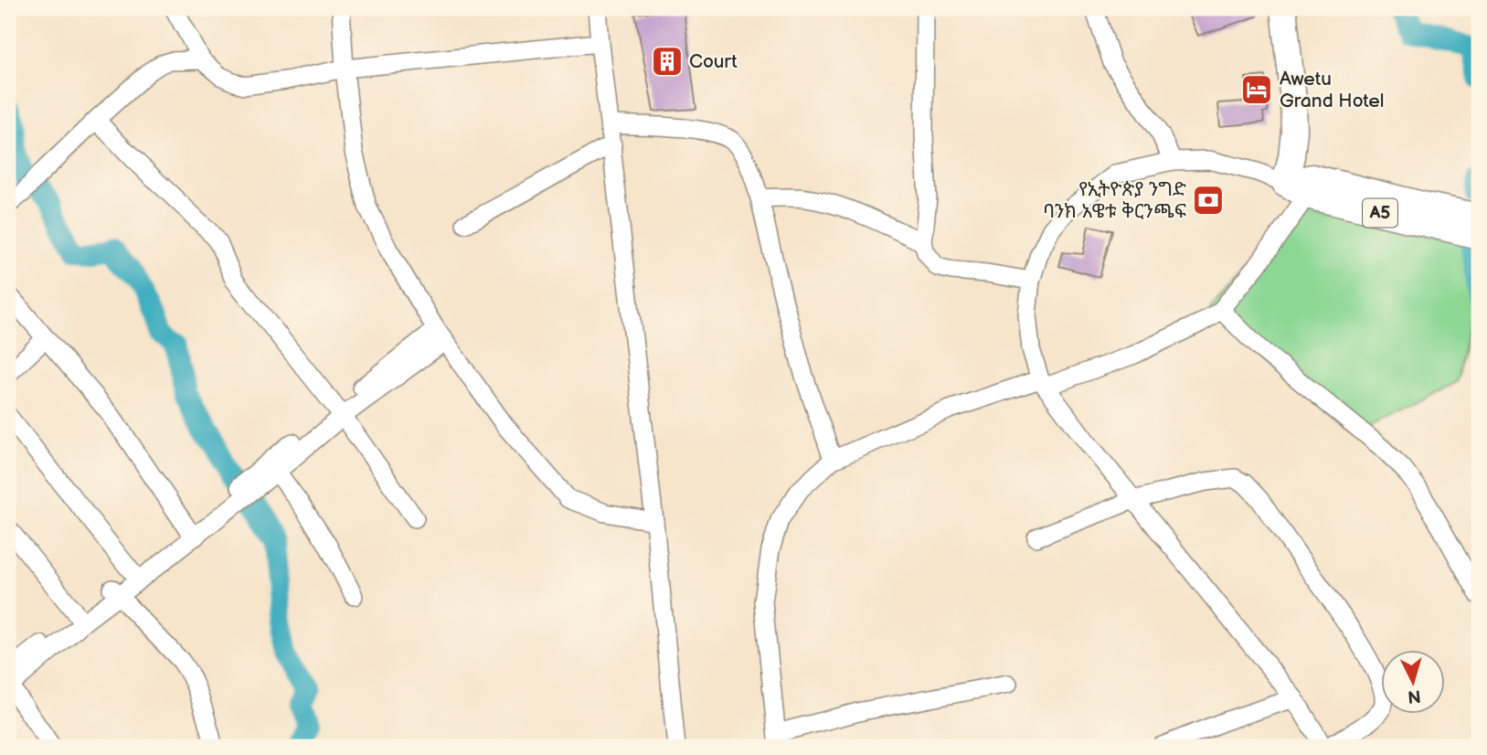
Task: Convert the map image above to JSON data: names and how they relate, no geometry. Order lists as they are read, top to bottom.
{
  "streets": {
    "highway": ["A5"]
  },
  "places": {
    "building": ["Court"],
    "hotel": ["Awetu Grand Hotel"],
    "bank": ["የኢትዮጵያ ንግድ ባንክ አዌቱ ቅርንጫፍ"]
  },
  "north": "bottom"
}
